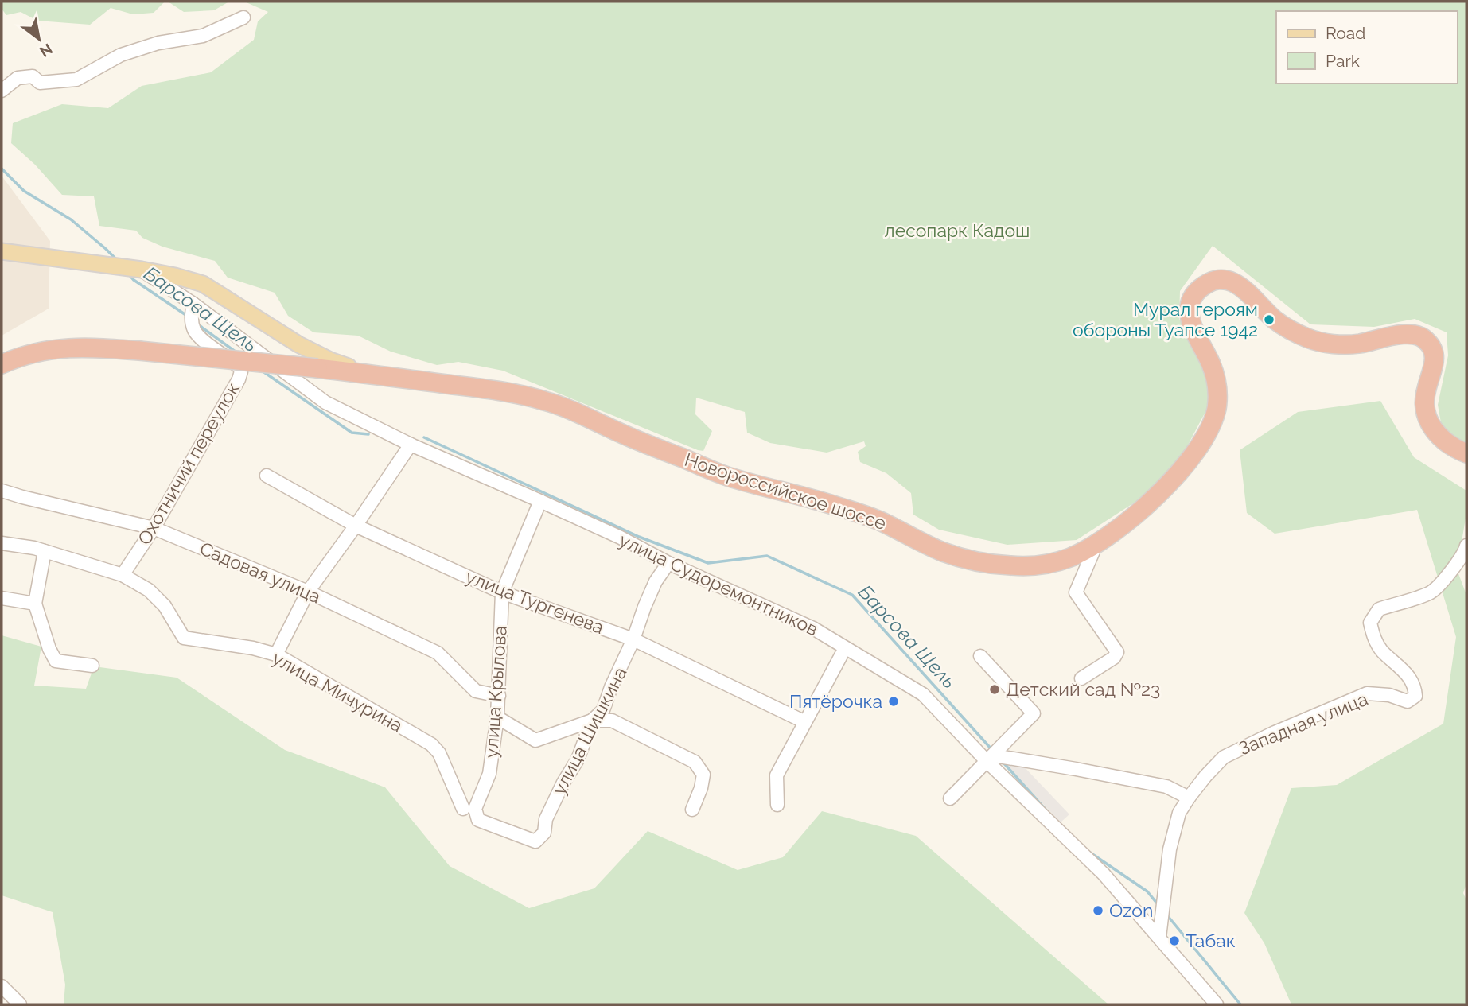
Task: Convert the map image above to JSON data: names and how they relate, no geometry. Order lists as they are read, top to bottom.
{
  "streets": {
    "highway": ["Новороссийское шоссе"],
    "street": [
      "Охотничий переулок",
      "Садовая улица",
      "улица Судоремонтников",
      "улица Тургенева",
      "улица Мичурина",
      "улица Крылова",
      "Западная улица",
      "улица Шишкина"
    ]
  },
  "crossings": [
    ["Охотничий переулок", "Садовая улица"],
    ["Охотничий переулок", "улица Судоремонтников"],
    ["Охотничий переулок", "улица Мичурина"],
    ["Новороссийское шоссе", "улица Судоремонтников"],
    ["Садовая улица", "улица Крылова"],
    ["улица Судоремонтников", "улица Крылова"],
    ["улица Судоремонтников", "Западная улица"],
    ["улица Судоремонтников", "улица Шишкина"],
    ["улица Тургенева", "улица Крылова"],
    ["улица Тургенева", "улица Шишкина"],
    ["улица Крылова", "улица Шишкина"]
  ],
  "water": ["Барсова Щель"],
  "parks": ["лесопарк Кадош"],
  "places": [
    "Мурал героям обороны Туапсе 1942",
    "Детский сад №23",
    "Пятёрочка",
    "Ozon",
    "Табак"
  ],
  "legend": ["Road", "Park"],
  "north": "bottom right"
}
